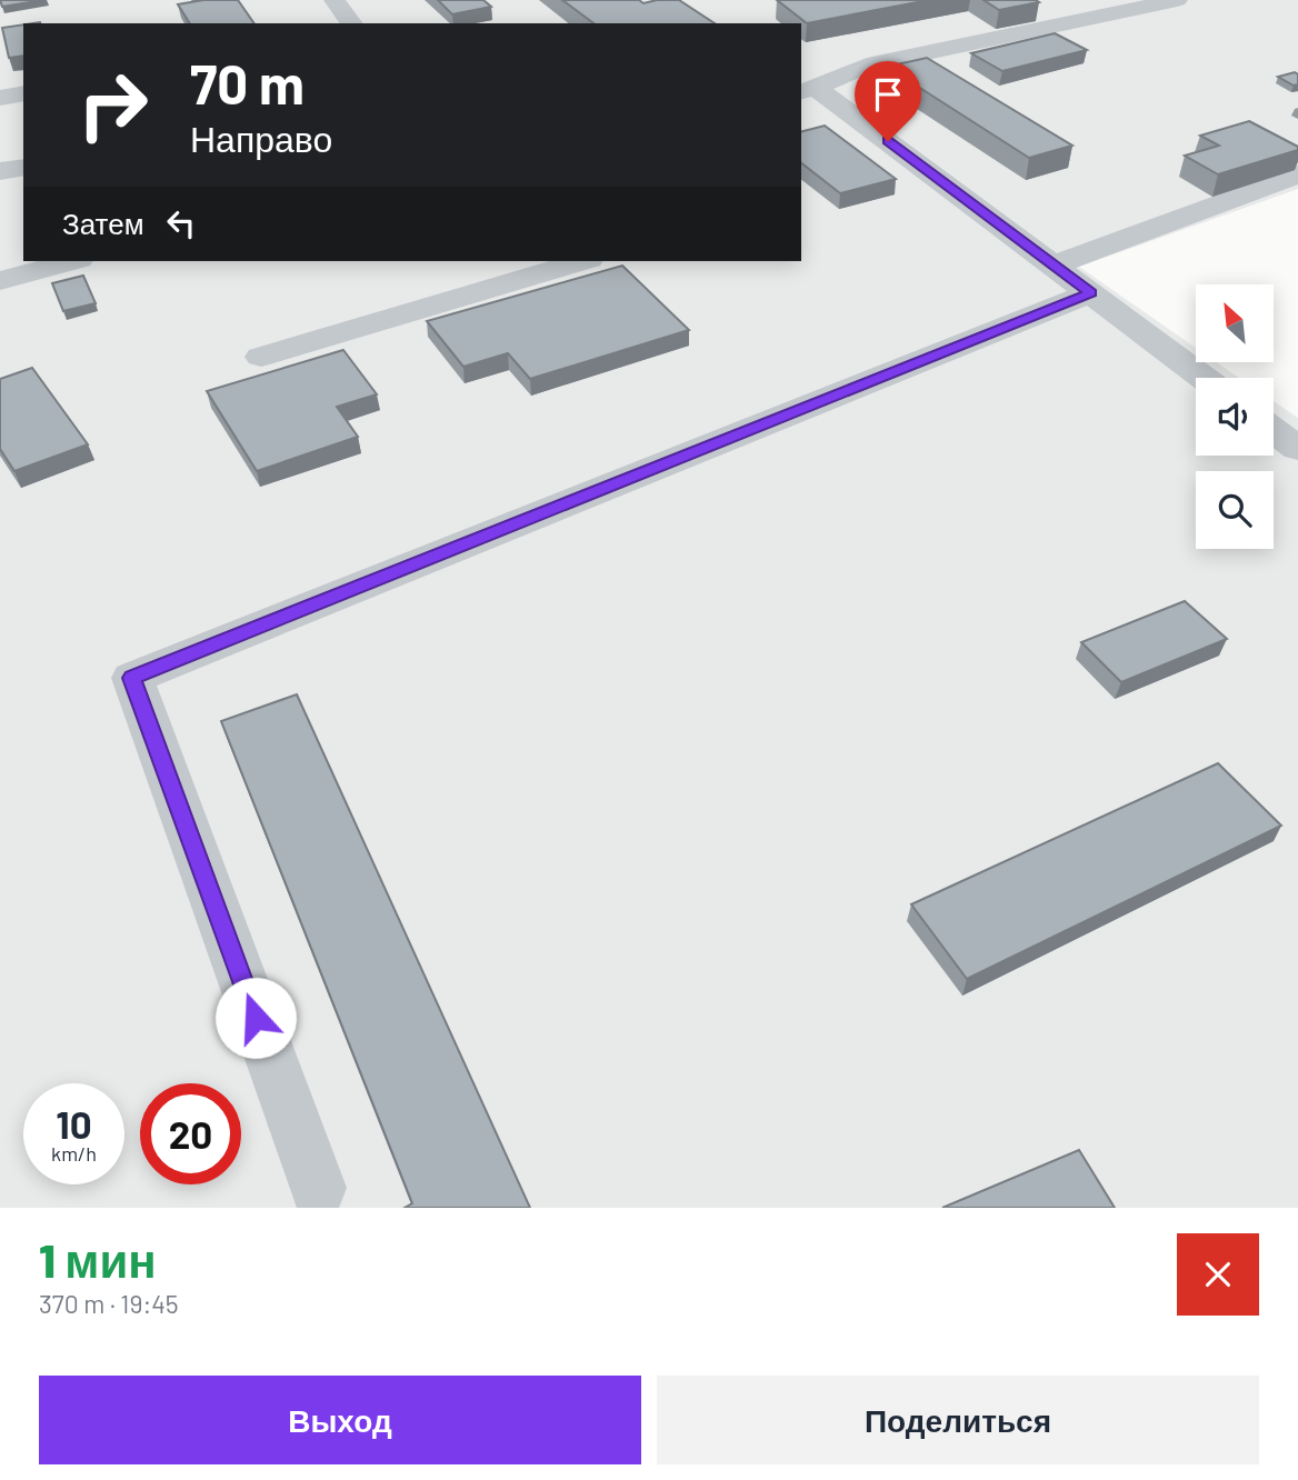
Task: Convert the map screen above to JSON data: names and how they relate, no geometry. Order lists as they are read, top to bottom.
{
  "north": "top left",
  "page": {
    "turn": ["70 m", "Направо"],
    "then": "Затем",
    "speed": "10 km/h",
    "limit": "20",
    "heading": ["1 мин", "370 m · 19:45"],
    "buttons": ["Выход", "Поделиться"]
  }
}
